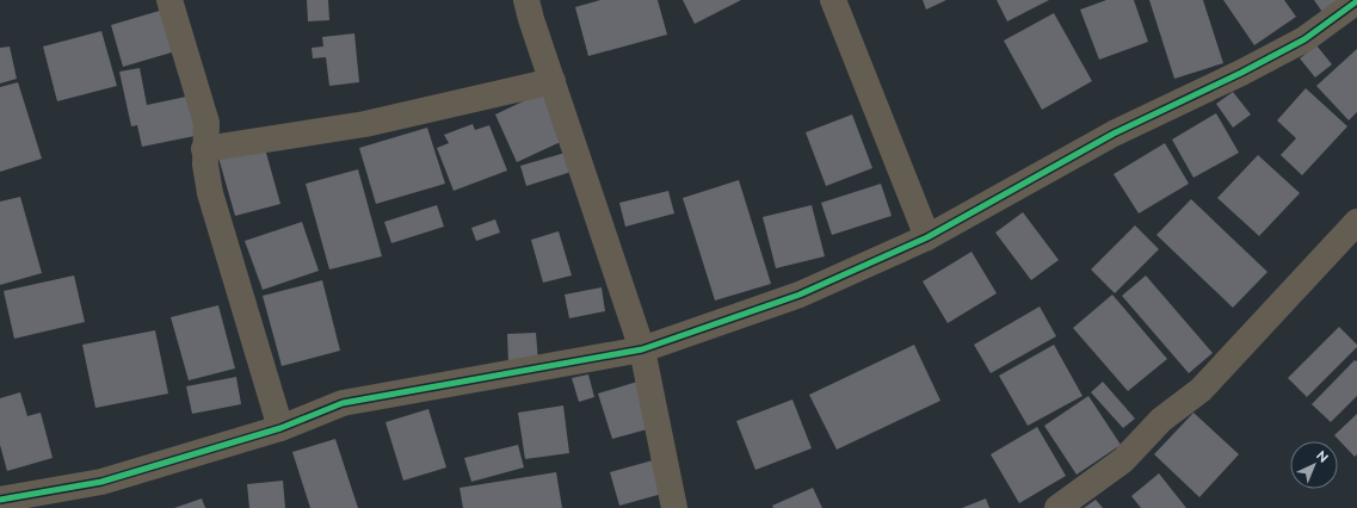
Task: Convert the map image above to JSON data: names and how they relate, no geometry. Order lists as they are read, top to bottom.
{
  "north": "top right"
}
